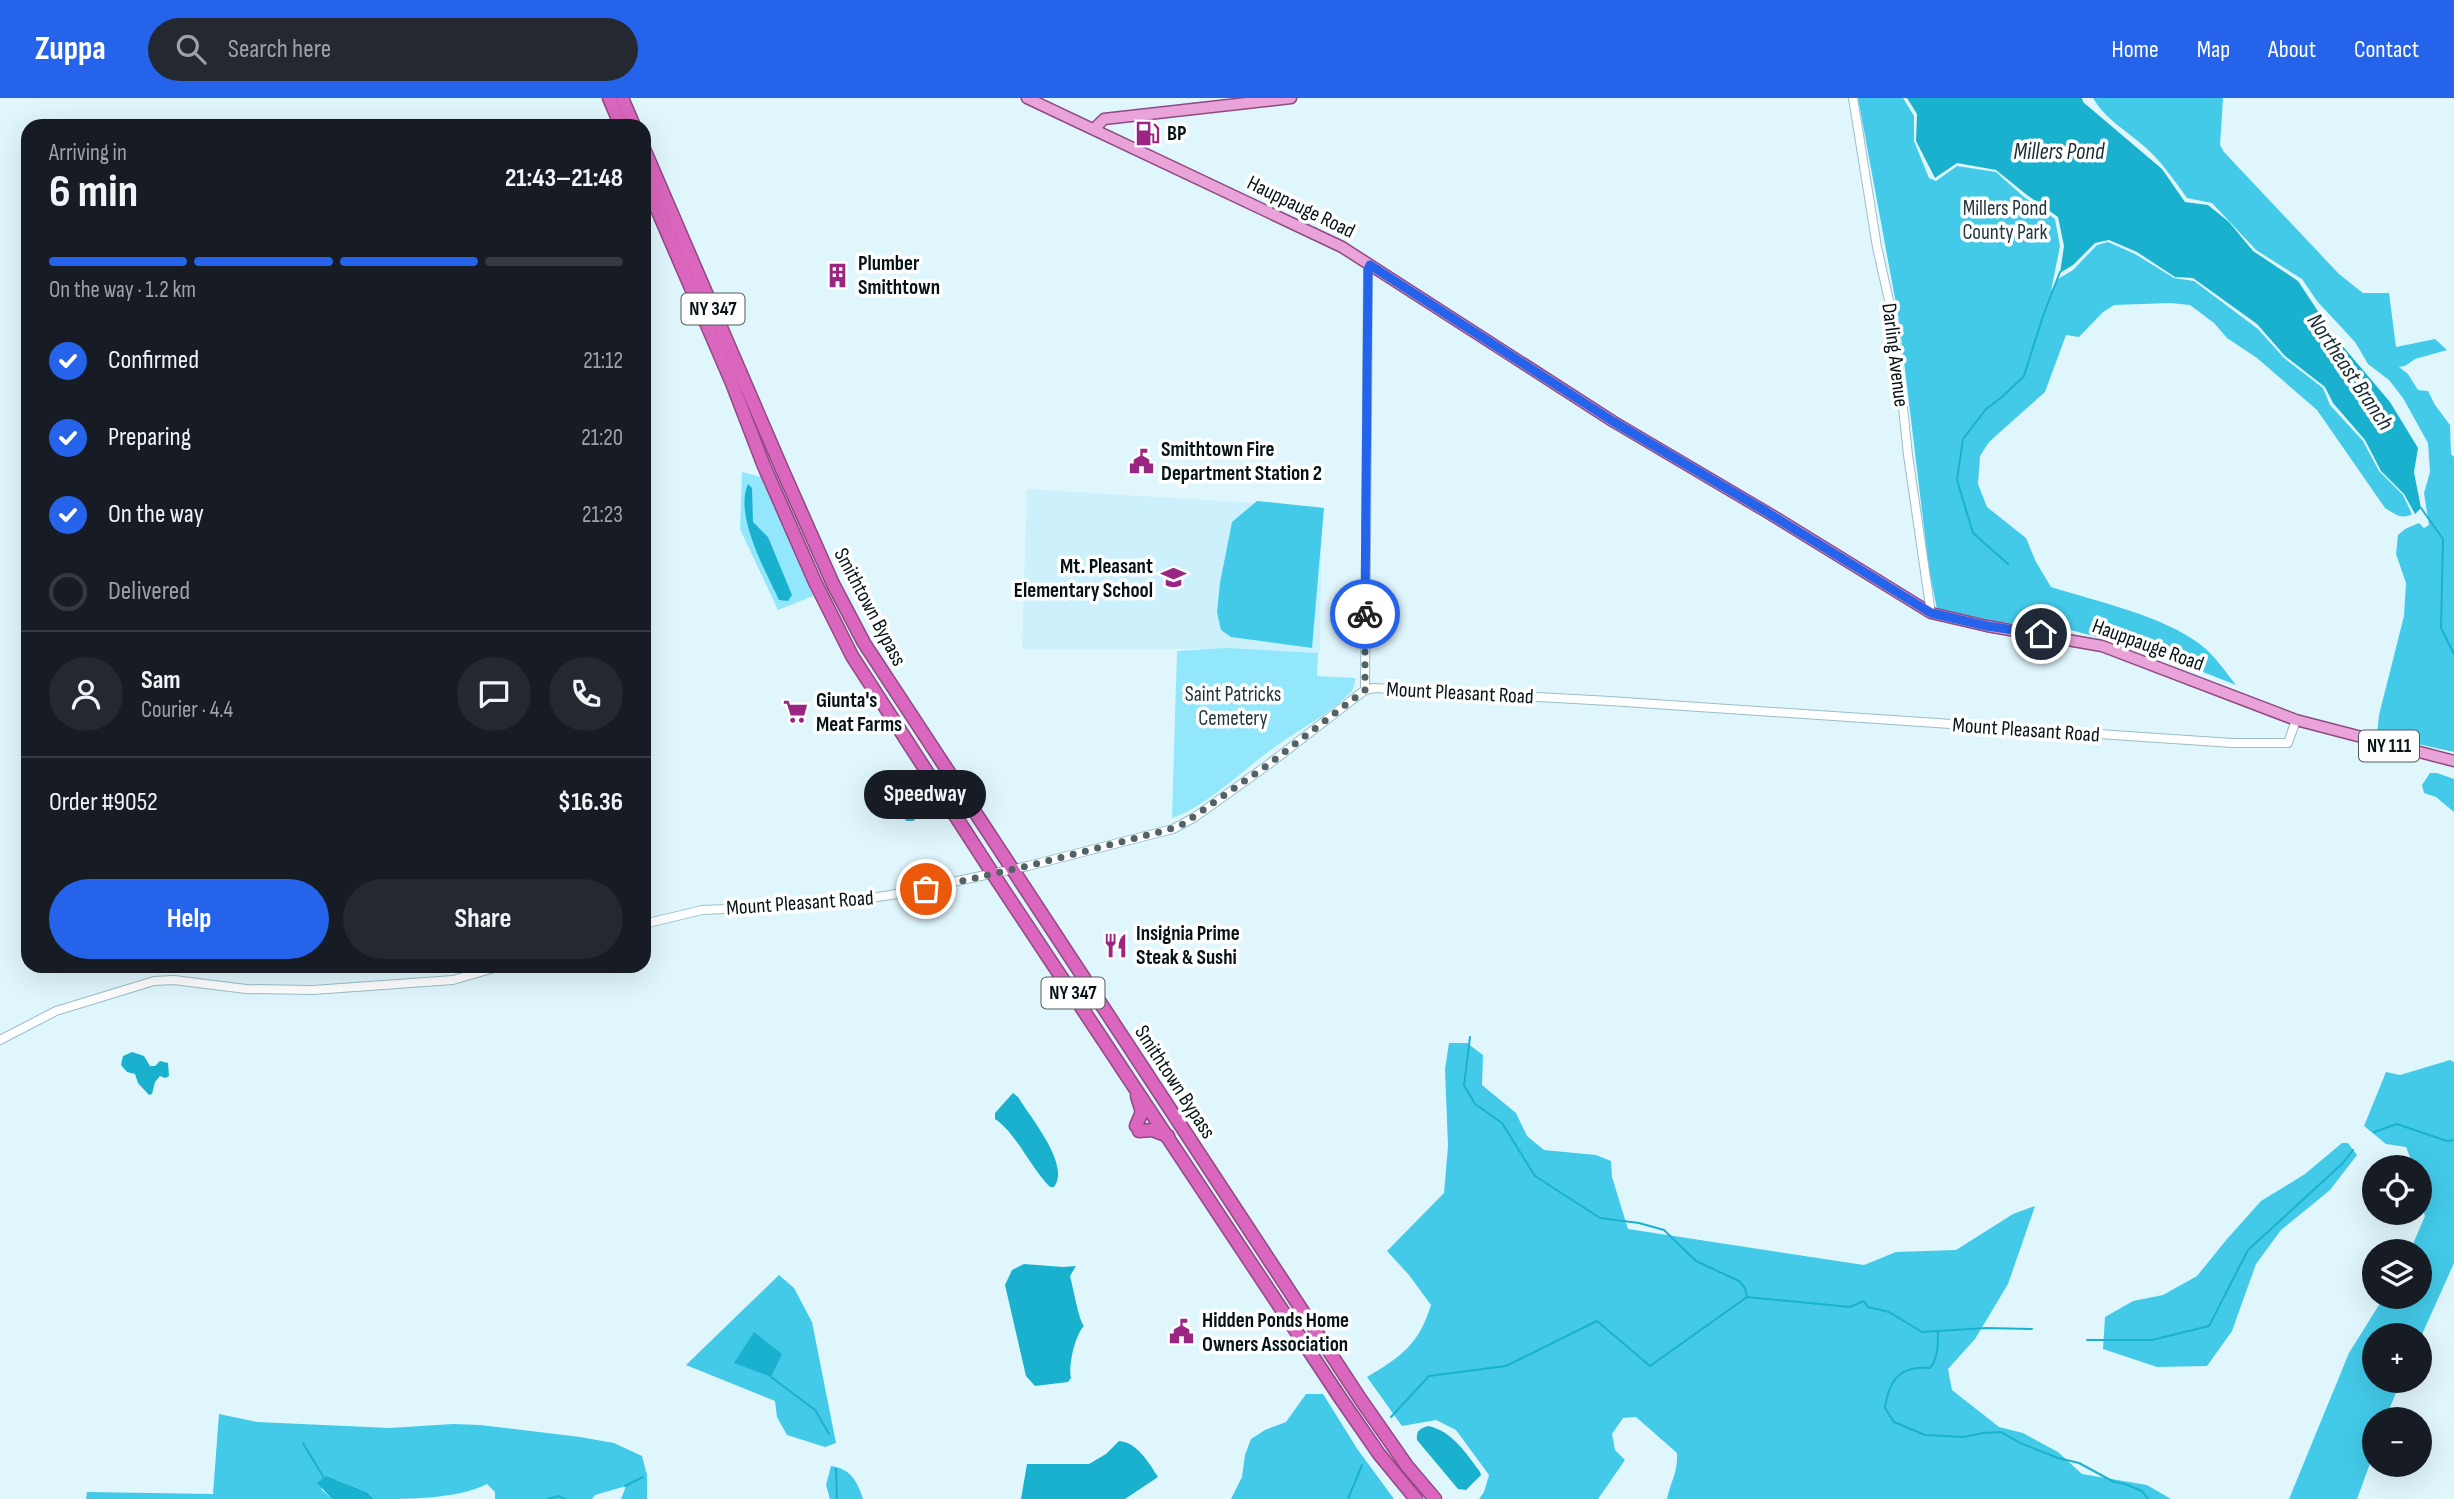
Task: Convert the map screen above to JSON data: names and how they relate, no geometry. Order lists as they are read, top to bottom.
{
  "streets": {
    "highway": ["NY 347", "Smithtown Bypass"],
    "main road": ["Hauppauge Road", "NY 111"],
    "street": ["Darling Avenue", "Mount Pleasant Road"]
  },
  "crossings": [
    ["Hauppauge Road", "Darling Avenue"],
    ["Hauppauge Road", "Mount Pleasant Road"],
    ["Hauppauge Road", "NY 111"],
    ["Smithtown Bypass", "Mount Pleasant Road"]
  ],
  "water": ["Millers Pond", "Northeast Branch"],
  "parks": ["Millers Pond County Park", "Saint Patricks Cemetery"],
  "places": {
    "fuel station": ["BP"],
    "building": ["Plumber Smithtown"],
    "public building": ["Smithtown Fire Department Station 2", "Hidden Ponds Home Owners Association"],
    "school or university": ["Mt. Pleasant Elementary School"],
    "supermarket": ["Giunta's Meat Farms"],
    "other": ["Speedway"],
    "restaurant": ["Insignia Prime Steak & Sushi"]
  },
  "page": {
    "header": "Zuppa",
    "search": "Search here",
    "nav": [
      "Home",
      "Map",
      "About",
      "Contact"
    ],
    "heading": ["6 min", "Arriving in", "21:43–21:48"],
    "panel": [
      "Sam",
      "Courier · 4.4",
      "Order #9052",
      "$16.36"
    ],
    "bar": "On the way · 1.2 km",
    "list": [
      ["Confirmed", "21:12"],
      ["Preparing", "21:20"],
      ["On the way", "21:23"],
      "Delivered"
    ],
    "bubble": "Speedway",
    "buttons": ["Help", "Share"],
    "map_buttons": ["+", "−"]
  }
}
